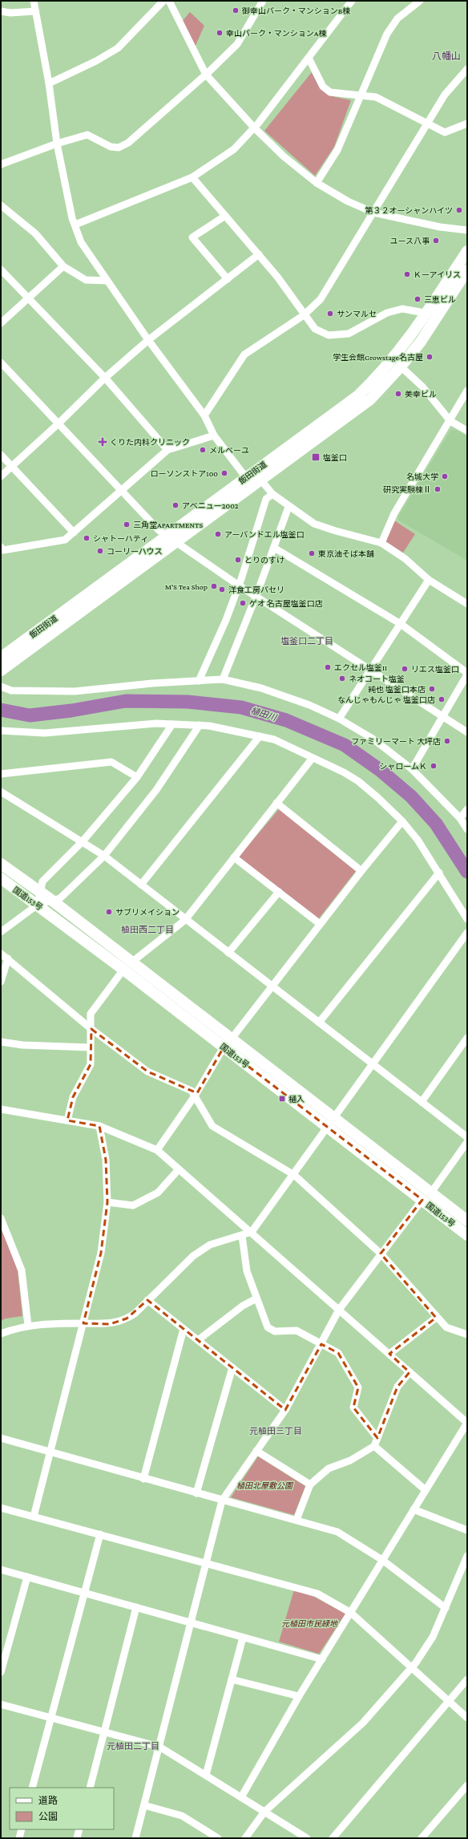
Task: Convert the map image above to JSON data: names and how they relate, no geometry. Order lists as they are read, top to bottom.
{
  "streets": {
    "highway": ["飯田街道", "国道153号"]
  },
  "districts": [
    "八幡山",
    "塩釜口二丁目",
    "植田西二丁目",
    "元植田三丁目",
    "元植田二丁目"
  ],
  "water": ["植田川"],
  "parks": ["植田北屋敷公園", "元植田市民緑地"],
  "places": {
    "other": [
      "御幸山パーク・マンションB棟",
      "幸山パーク・マンションA棟",
      "第３２オーシャンハイツ",
      "ユース八事",
      "Ｋーアイリス",
      "三恵ビル",
      "サンマルセ",
      "学生会館Growstage名古屋",
      "美幸ビル",
      "メルベーユ",
      "ローソンストア100",
      "名城大学",
      "研究実験棟Ⅱ",
      "アベニュー2002",
      "三角堂APARTMENTS",
      "アーバンドエル塩釜口",
      "シャトーハティ",
      "コーリーハウス",
      "東京油そば本舗",
      "とりのすけ",
      "M'S Tea Shop",
      "洋食工房パセリ",
      "ゲオ 名古屋塩釜口店",
      "エクセル塩釜II",
      "リエス塩釜口",
      "ネオコート塩釜",
      "純也 塩釜口本店",
      "なんじゃもんじゃ 塩釜口店",
      "ファミリーマート 大坪店",
      "シャロームＫ",
      "サブリメイション"
    ],
    "health": ["くりた内科クリニック"],
    "transit": ["塩釜口", "樋入"]
  },
  "legend": ["道路", "公園"]
}
